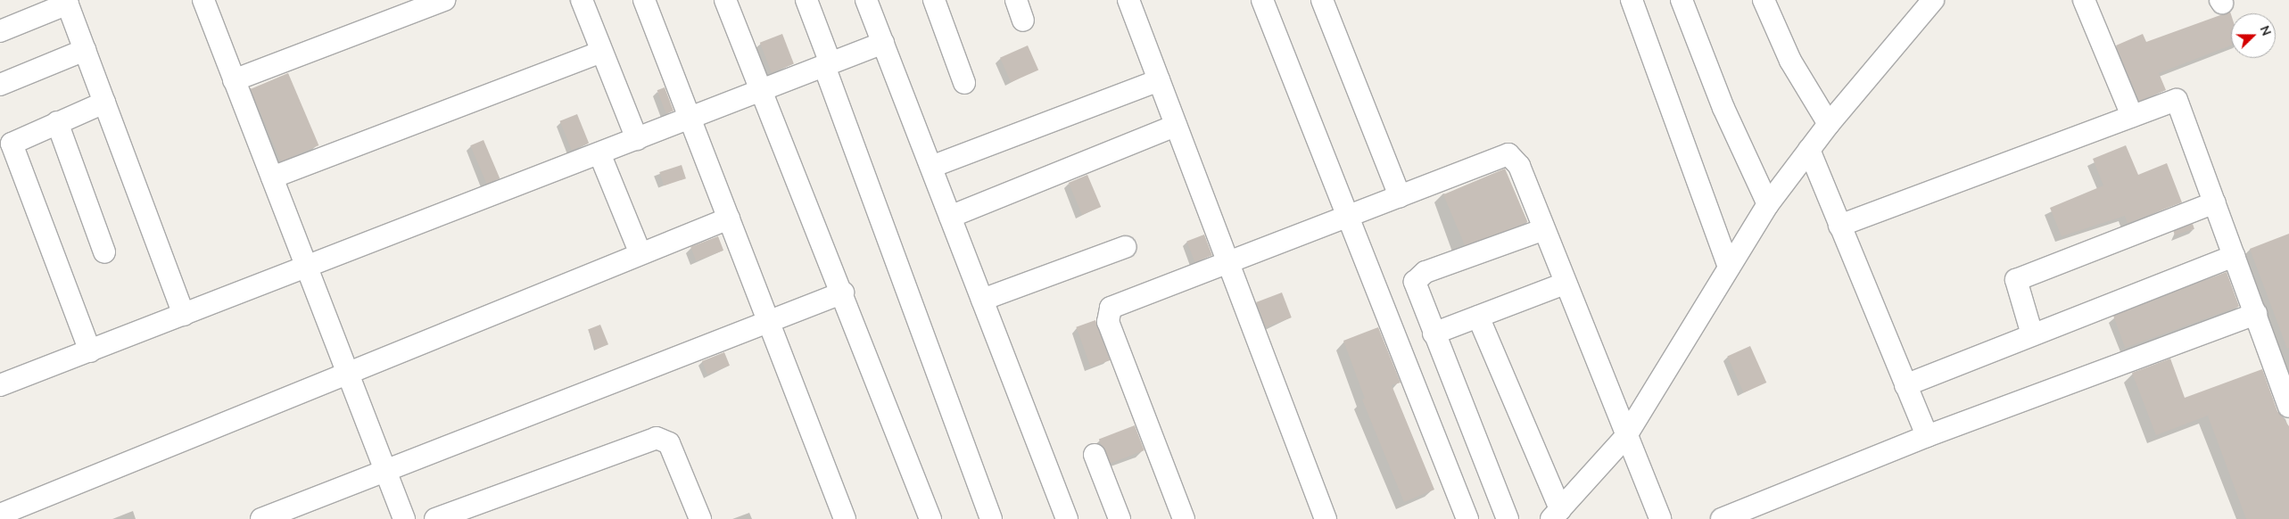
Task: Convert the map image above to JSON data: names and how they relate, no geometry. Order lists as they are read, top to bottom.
{
  "north": "right"
}
